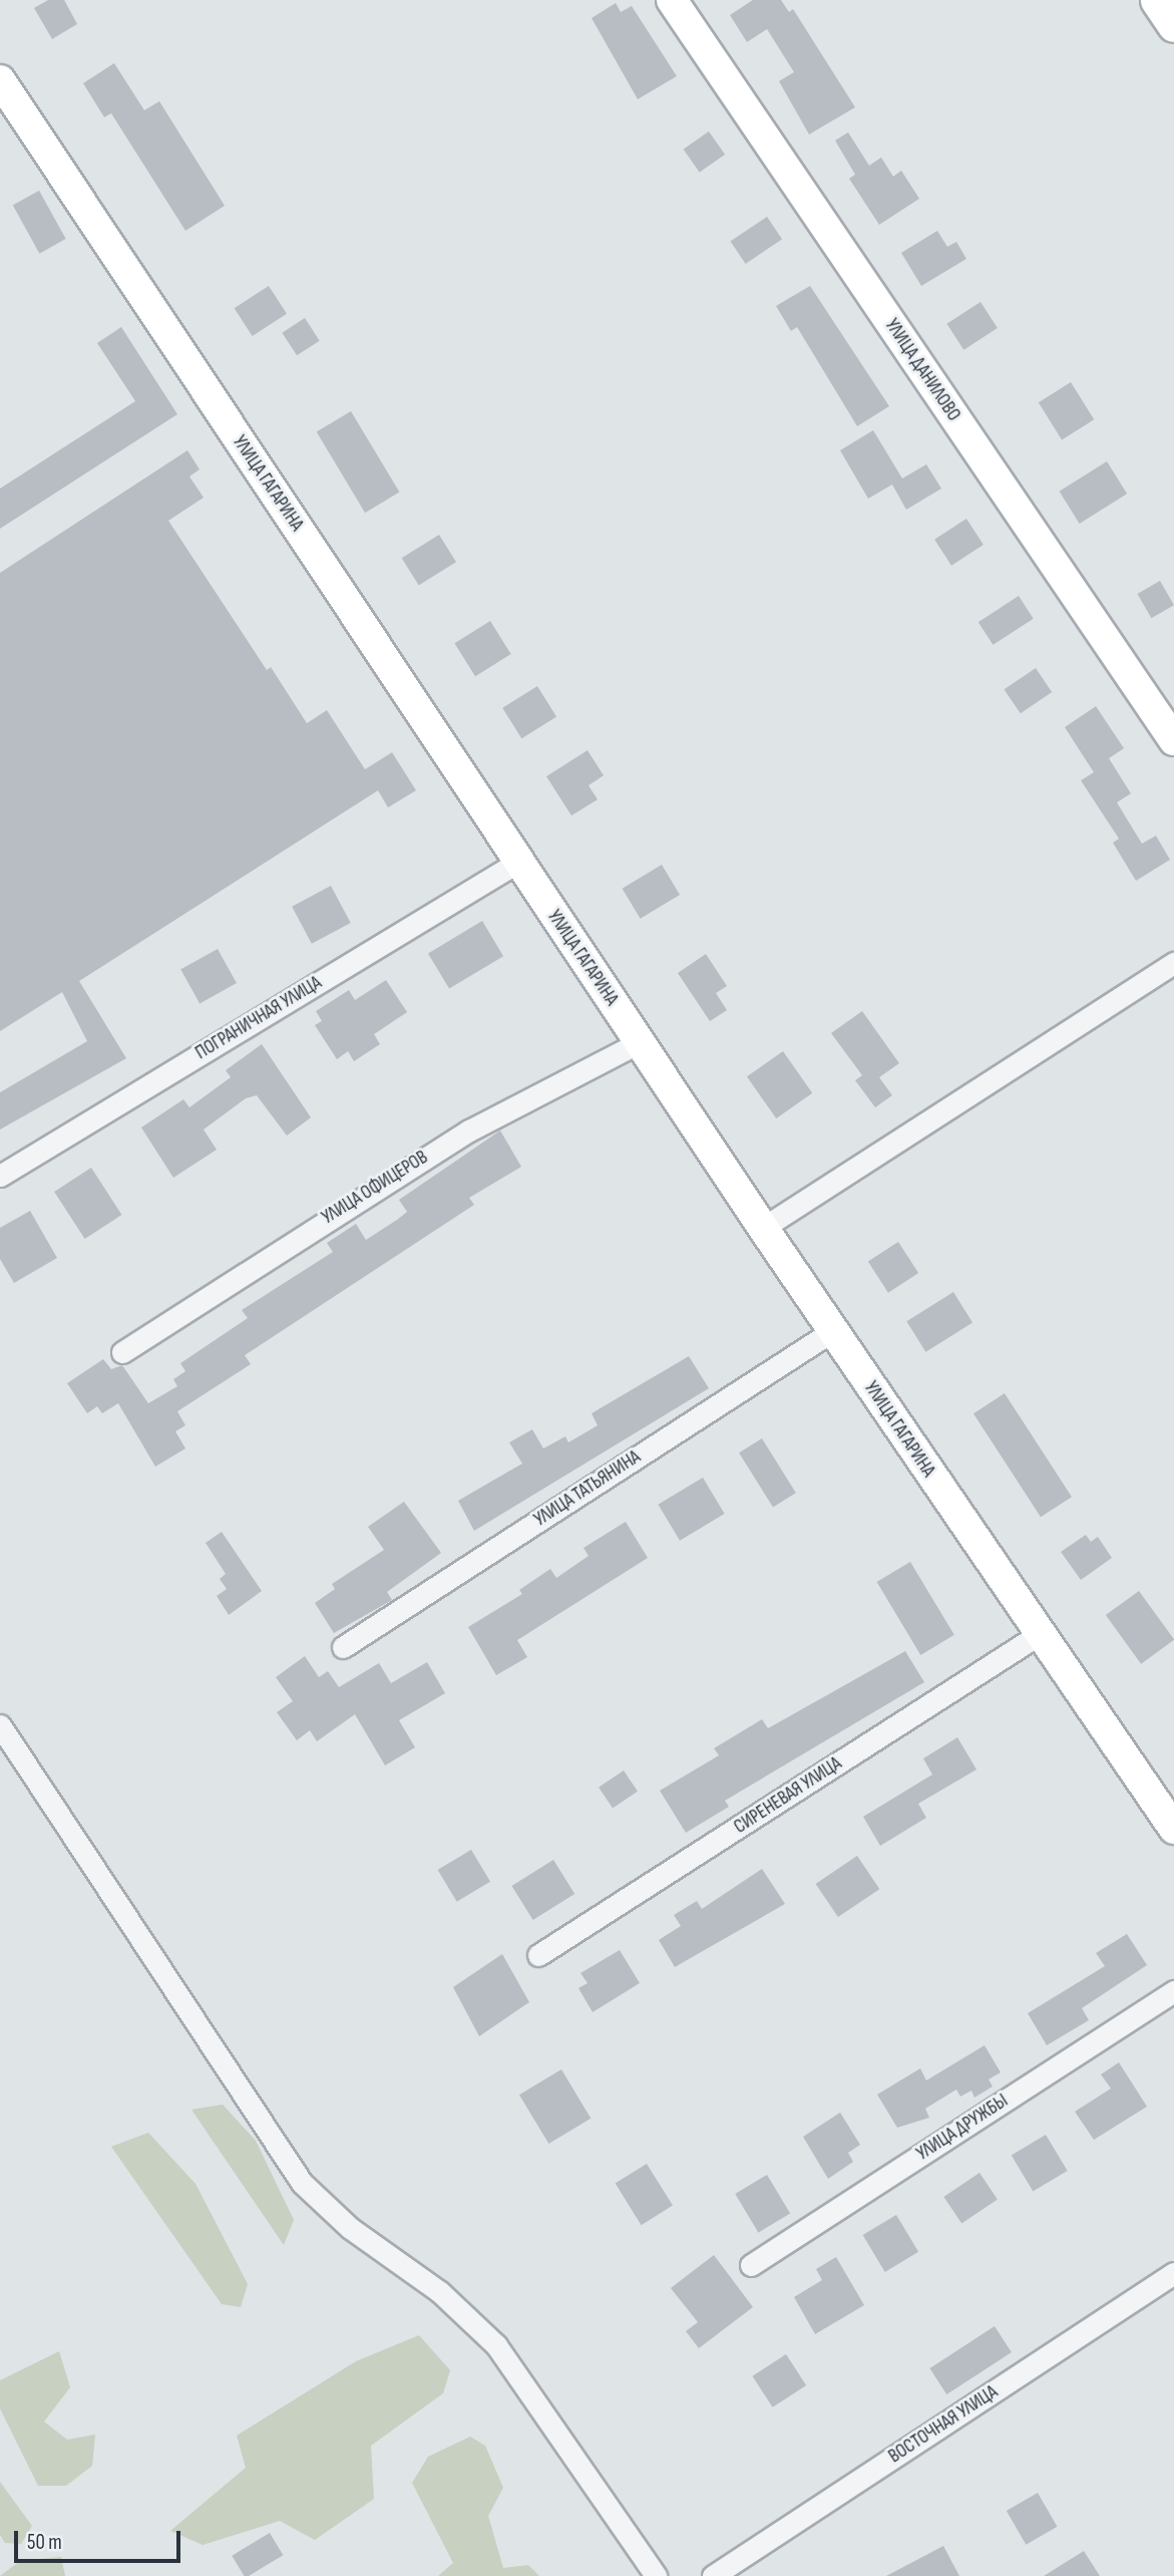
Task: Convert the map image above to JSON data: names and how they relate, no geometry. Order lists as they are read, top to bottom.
{
  "streets": {
    "street": [
      "УЛИЦА ДАНИЛОВО",
      "УЛИЦА ГАГАРИНА",
      "ПОГРАНИЧНАЯ УЛИЦА",
      "УЛИЦА ОФИЦЕРОВ",
      "УЛИЦА ТАТЬЯНИНА",
      "СИРЕНЕВАЯ УЛИЦА",
      "УЛИЦА ДРУЖБЫ",
      "ВОСТОЧНАЯ УЛИЦА"
    ]
  },
  "crossings": [
    ["УЛИЦА ГАГАРИНА", "ПОГРАНИЧНАЯ УЛИЦА"],
    ["УЛИЦА ГАГАРИНА", "УЛИЦА ОФИЦЕРОВ"],
    ["УЛИЦА ГАГАРИНА", "УЛИЦА ТАТЬЯНИНА"],
    ["УЛИЦА ГАГАРИНА", "СИРЕНЕВАЯ УЛИЦА"]
  ],
  "scale_bar": "50 m"
}
